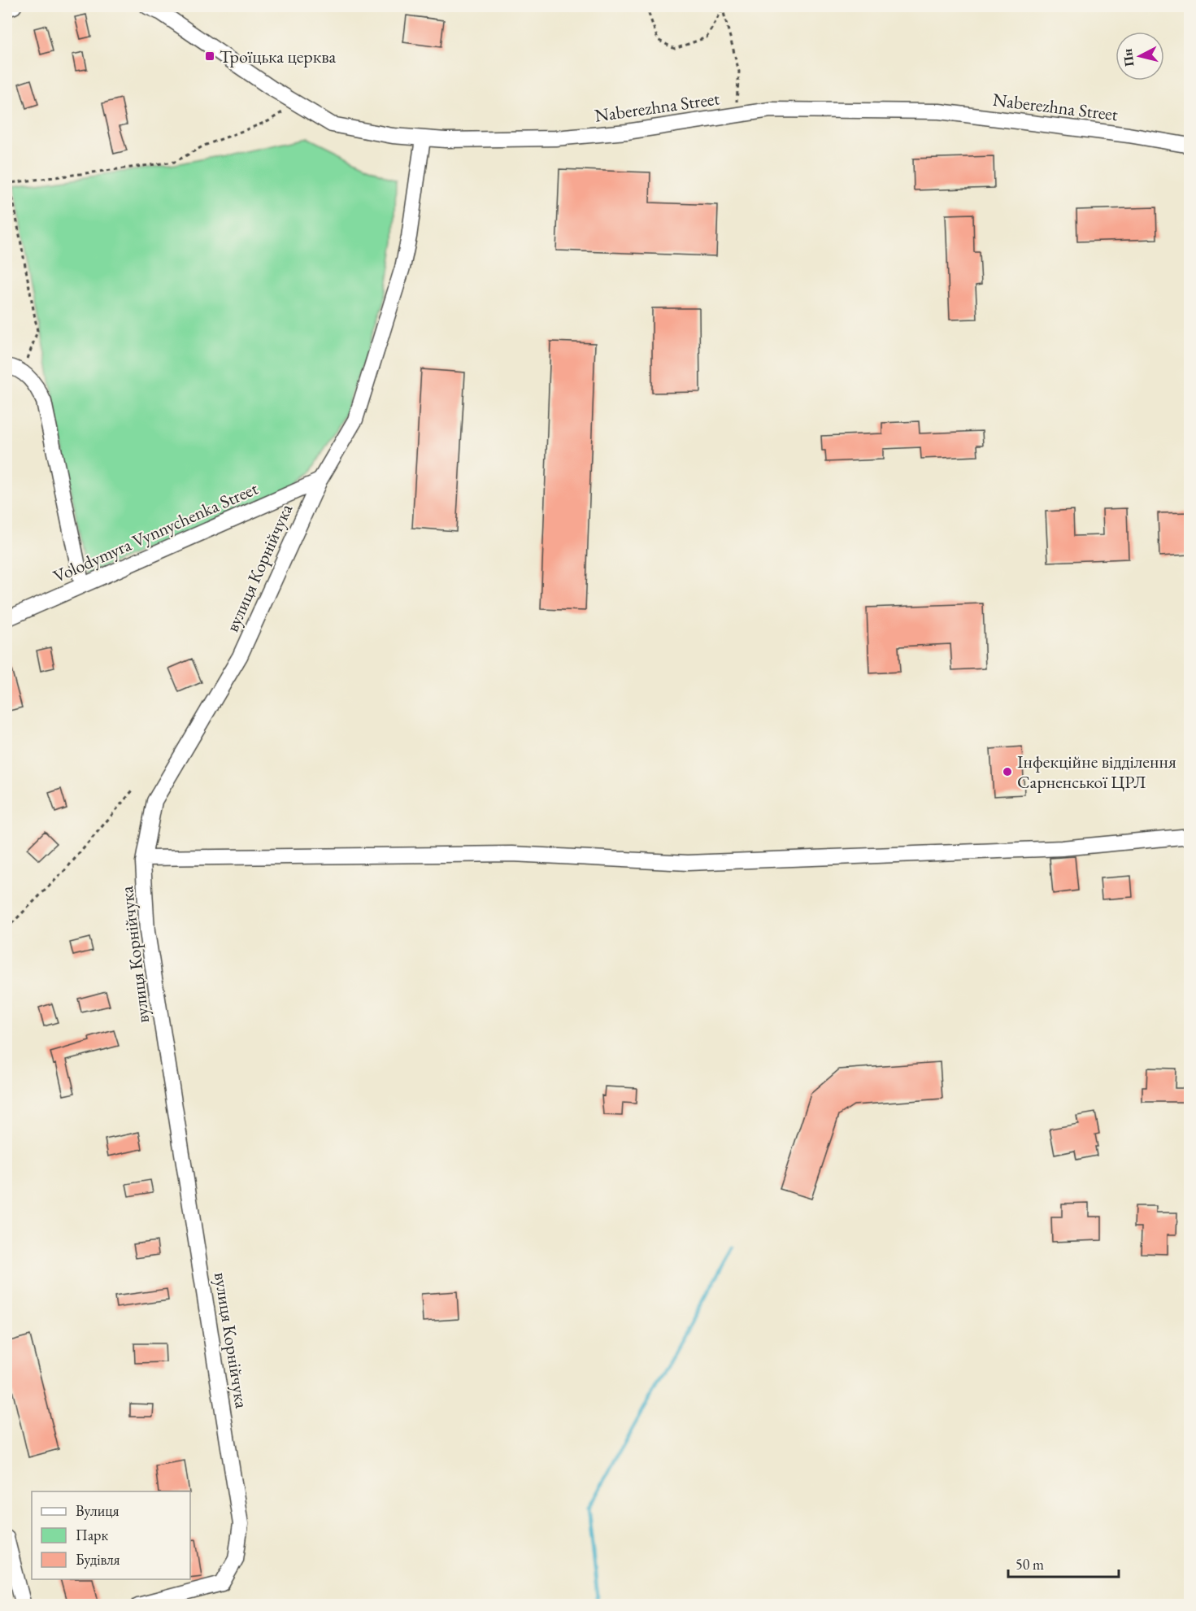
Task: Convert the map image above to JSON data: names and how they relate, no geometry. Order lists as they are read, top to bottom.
{
  "streets": {
    "street": ["Naberezhna Street", "Volodymyra Vynnychenka Street", "вулиця Корнійчука"]
  },
  "crossings": [
    ["Naberezhna Street", "вулиця Корнійчука"],
    ["Volodymyra Vynnychenka Street", "вулиця Корнійчука"]
  ],
  "places": {
    "transit": ["Троїцька церква"],
    "other": ["Інфекційне відділення Сарненської ЦРЛ"]
  },
  "legend": ["Вулиця", "Парк", "Будівля"],
  "scale_bar": "50 m",
  "north": "left"
}
